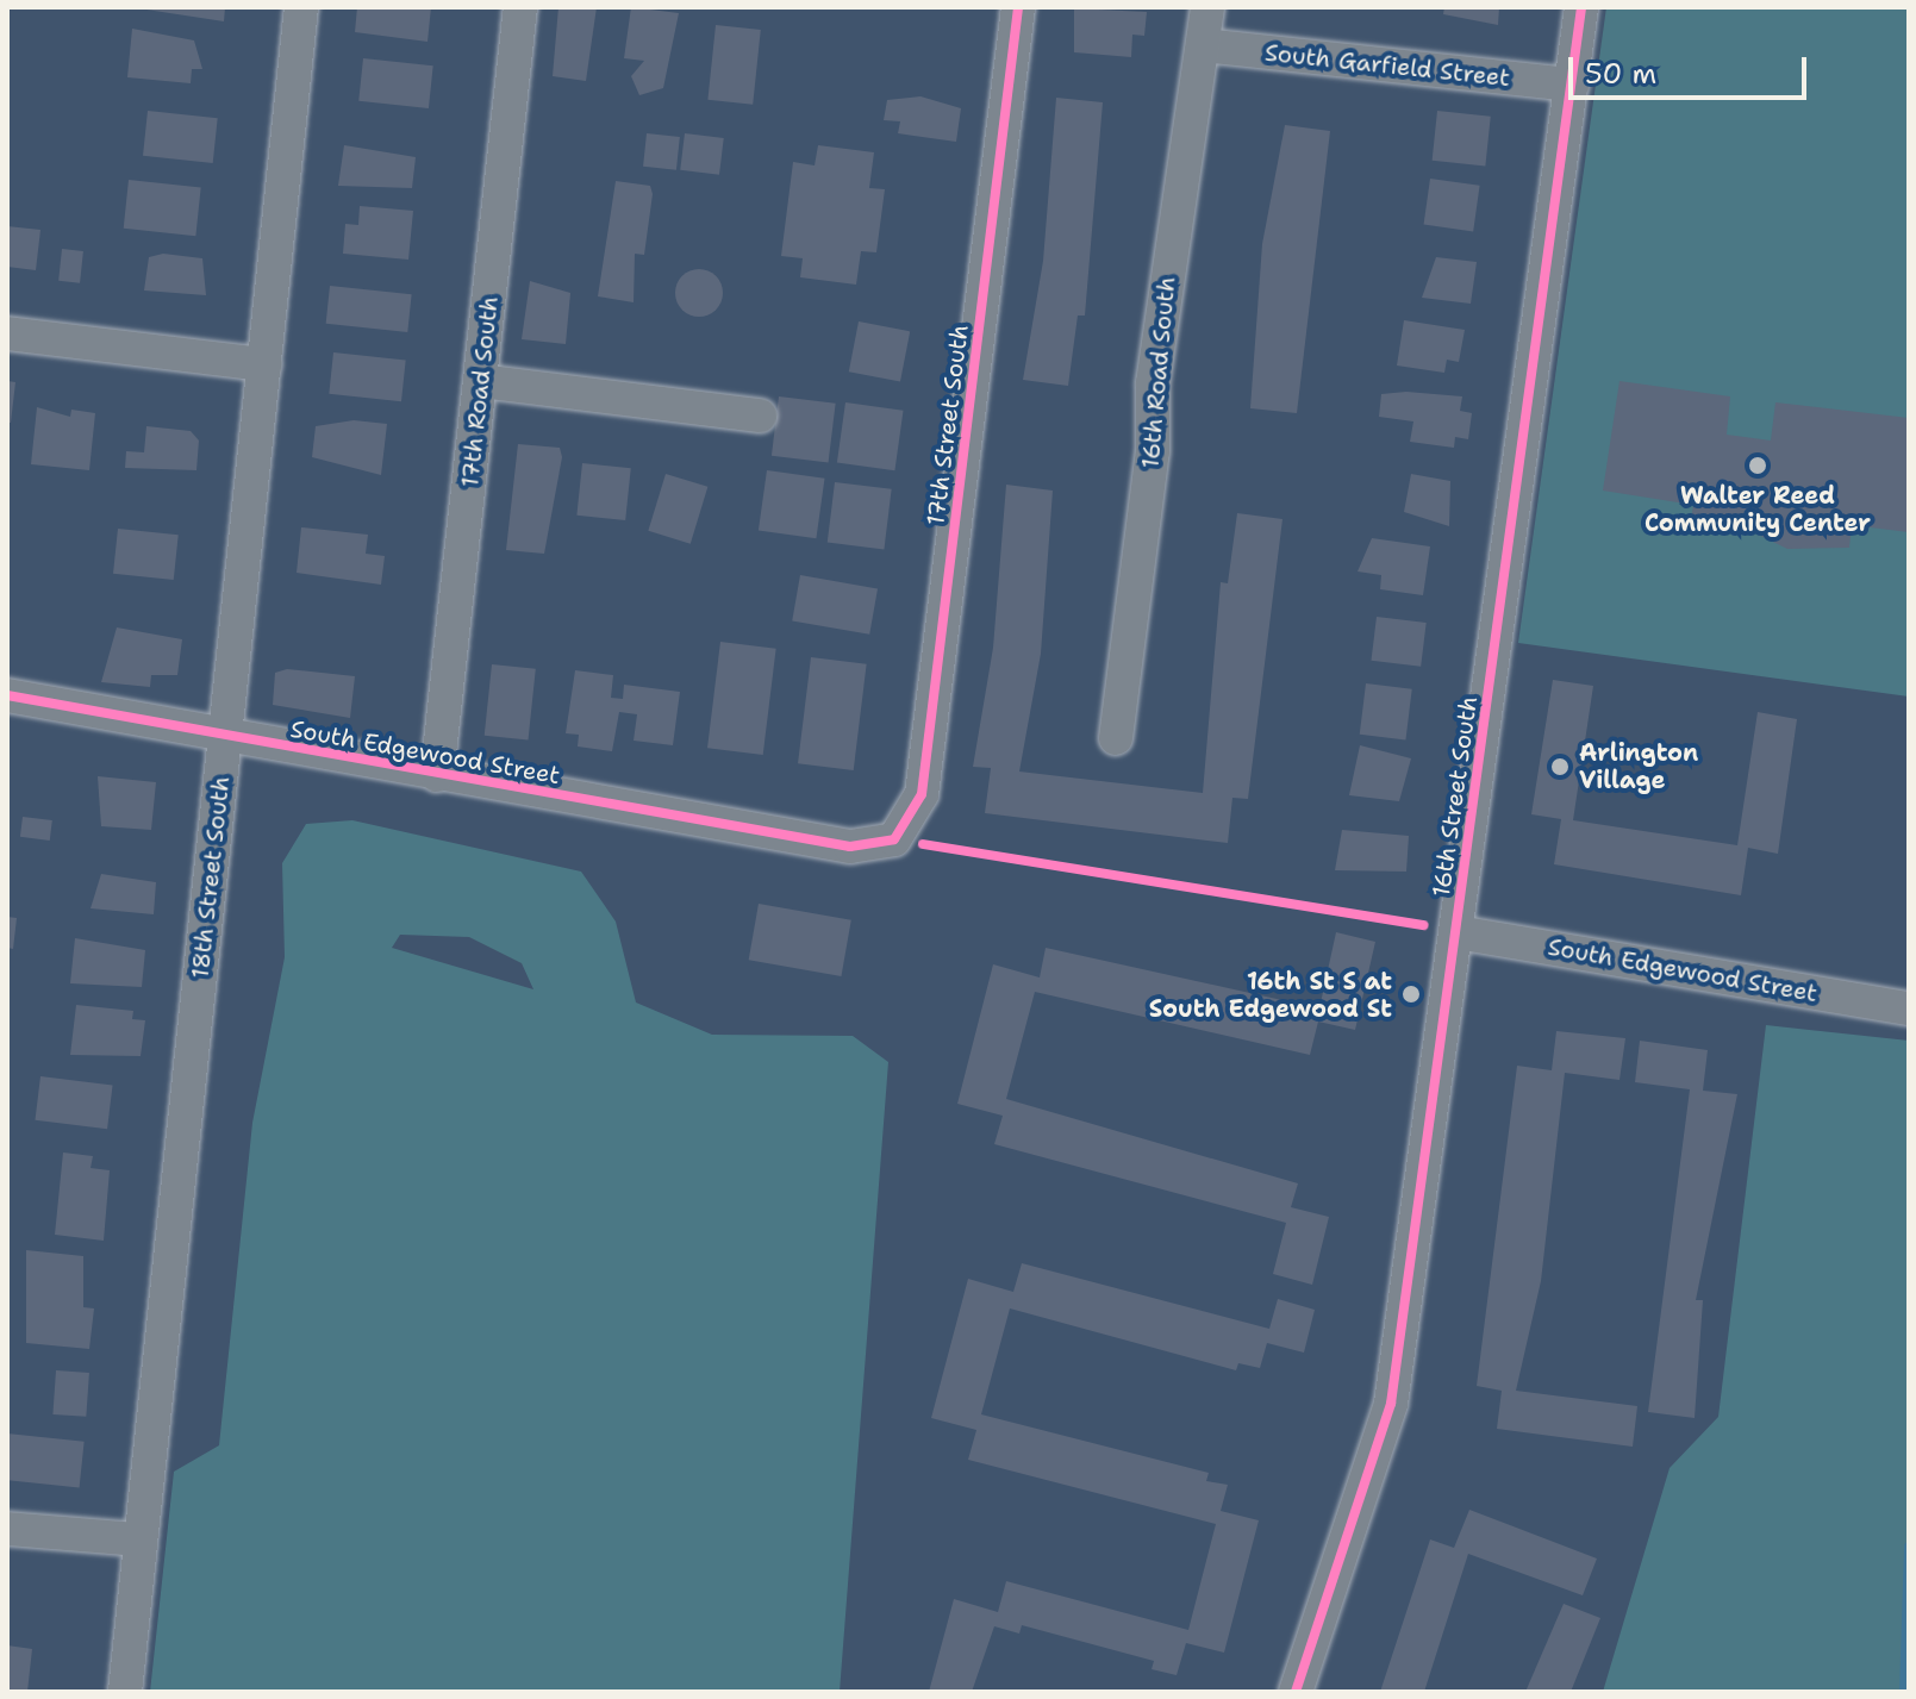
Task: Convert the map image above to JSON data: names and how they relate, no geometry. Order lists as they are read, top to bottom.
{
  "streets": {
    "street": [
      "South Garfield Street",
      "16th Road South",
      "17th Road South",
      "17th Street South",
      "South Edgewood Street",
      "16th Street South",
      "18th Street South"
    ]
  },
  "crossings": [
    ["South Garfield Street", "16th Road South"],
    ["South Garfield Street", "16th Street South"],
    ["17th Road South", "South Edgewood Street"],
    ["17th Street South", "South Edgewood Street"],
    ["South Edgewood Street", "16th Street South"],
    ["South Edgewood Street", "18th Street South"]
  ],
  "places": ["Walter Reed Community Center", "Arlington Village", "16th St S at South Edgewood St"],
  "scale_bar": "50 m"
}
